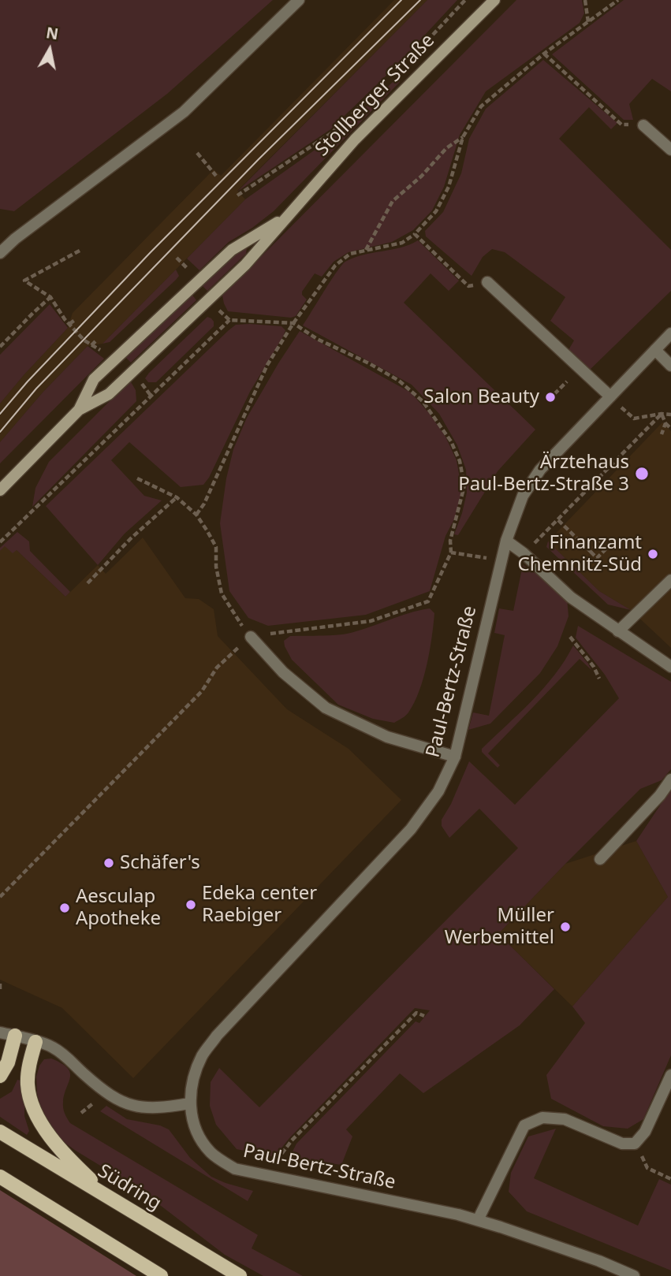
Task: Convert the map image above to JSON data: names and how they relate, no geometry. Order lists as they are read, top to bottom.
{
  "streets": {
    "main road": ["Stollberger Straße", "Südring"],
    "street": ["Paul-Bertz-Straße"]
  },
  "places": [
    "Salon Beauty",
    "Ärztehaus Paul-Bertz-Straße 3",
    "Finanzamt Chemnitz-Süd",
    "Schäfer's",
    "Edeka center Raebiger",
    "Aesculap Apotheke",
    "Müller Werbemittel"
  ],
  "north": "top"
}
